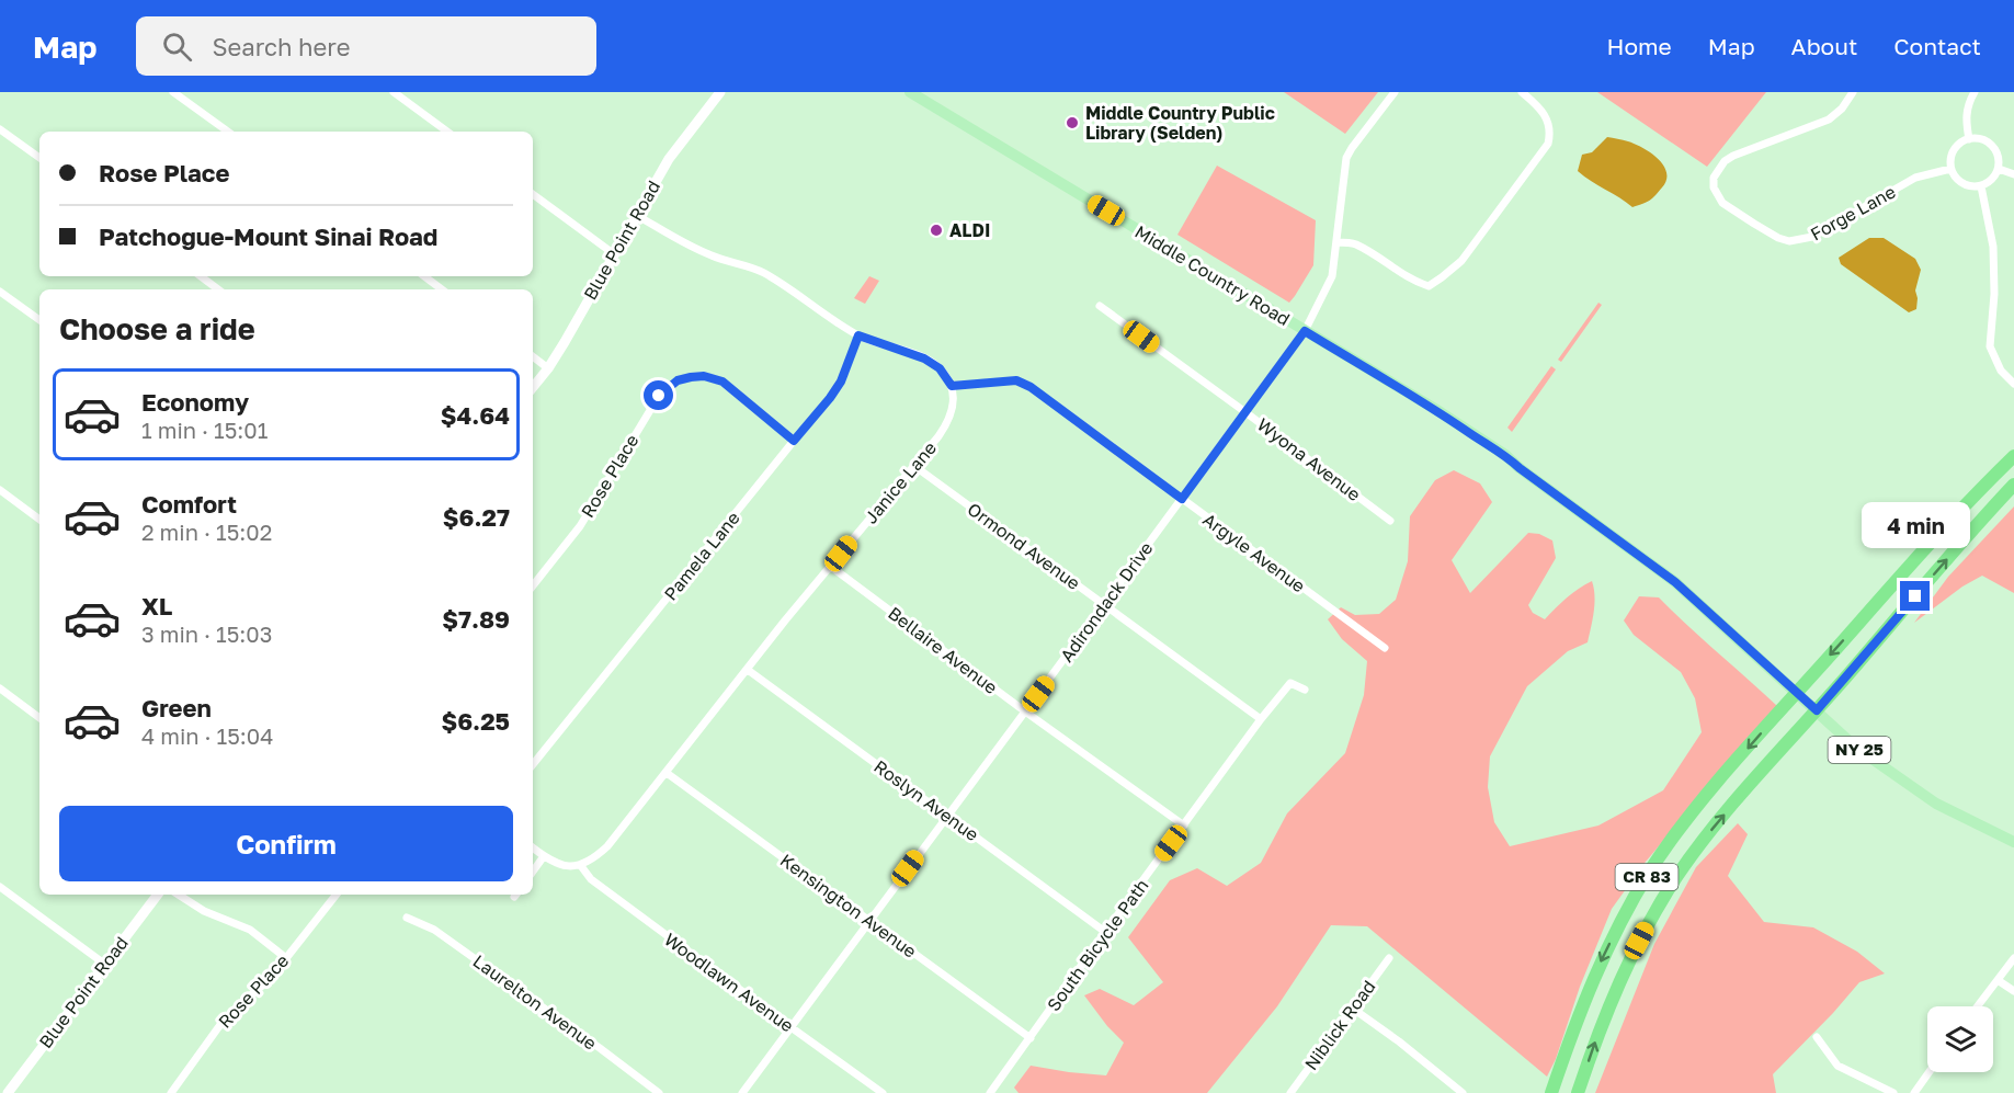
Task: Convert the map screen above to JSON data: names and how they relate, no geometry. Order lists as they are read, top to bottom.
{
  "streets": {
    "highway": ["CR 83"],
    "main road": ["Middle Country Road", "NY 25"],
    "street": [
      "Forge Lane",
      "Blue Point Road",
      "Wyona Avenue",
      "Rose Place",
      "Janice Lane",
      "Ormond Avenue",
      "Argyle Avenue",
      "Pamela Lane",
      "Adirondack Drive",
      "Bellaire Avenue",
      "Roslyn Avenue",
      "Kensington Avenue",
      "South Bicycle Path",
      "Woodlawn Avenue",
      "Laurelton Avenue",
      "Niblick Road"
    ]
  },
  "crossings": [
    ["Middle Country Road", "Adirondack Drive"],
    ["Middle Country Road", "CR 83"],
    ["Wyona Avenue", "Adirondack Drive"],
    ["Rose Place", "Pamela Lane"],
    ["Janice Lane", "Ormond Avenue"],
    ["Janice Lane", "Argyle Avenue"],
    ["Janice Lane", "Bellaire Avenue"],
    ["Janice Lane", "Roslyn Avenue"],
    ["Janice Lane", "Kensington Avenue"],
    ["Janice Lane", "Woodlawn Avenue"],
    ["Ormond Avenue", "Adirondack Drive"],
    ["Ormond Avenue", "South Bicycle Path"],
    ["Argyle Avenue", "Adirondack Drive"],
    ["Adirondack Drive", "Bellaire Avenue"],
    ["Adirondack Drive", "Roslyn Avenue"],
    ["Adirondack Drive", "Kensington Avenue"],
    ["Adirondack Drive", "Woodlawn Avenue"],
    ["Bellaire Avenue", "South Bicycle Path"],
    ["Roslyn Avenue", "South Bicycle Path"],
    ["Kensington Avenue", "South Bicycle Path"]
  ],
  "places": ["Middle Country Public Library (Selden)", "ALDI"],
  "page": {
    "header": "Map",
    "search": "Search here",
    "nav": [
      "Home",
      "Map",
      "About",
      "Contact"
    ],
    "banner": ["Rose Place", "Patchogue-Mount Sinai Road"],
    "heading": "Choose a ride",
    "list": [
      {
        "name": "Economy",
        "note": "1 min · 15:01",
        "value": "$4.64"
      },
      {
        "name": "Comfort",
        "note": "2 min · 15:02",
        "value": "$6.27"
      },
      {
        "name": "XL",
        "note": "3 min · 15:03",
        "value": "$7.89"
      },
      {
        "name": "Green",
        "note": "4 min · 15:04",
        "value": "$6.25"
      }
    ],
    "bubble": "4 min",
    "buttons": "Confirm"
  }
}
